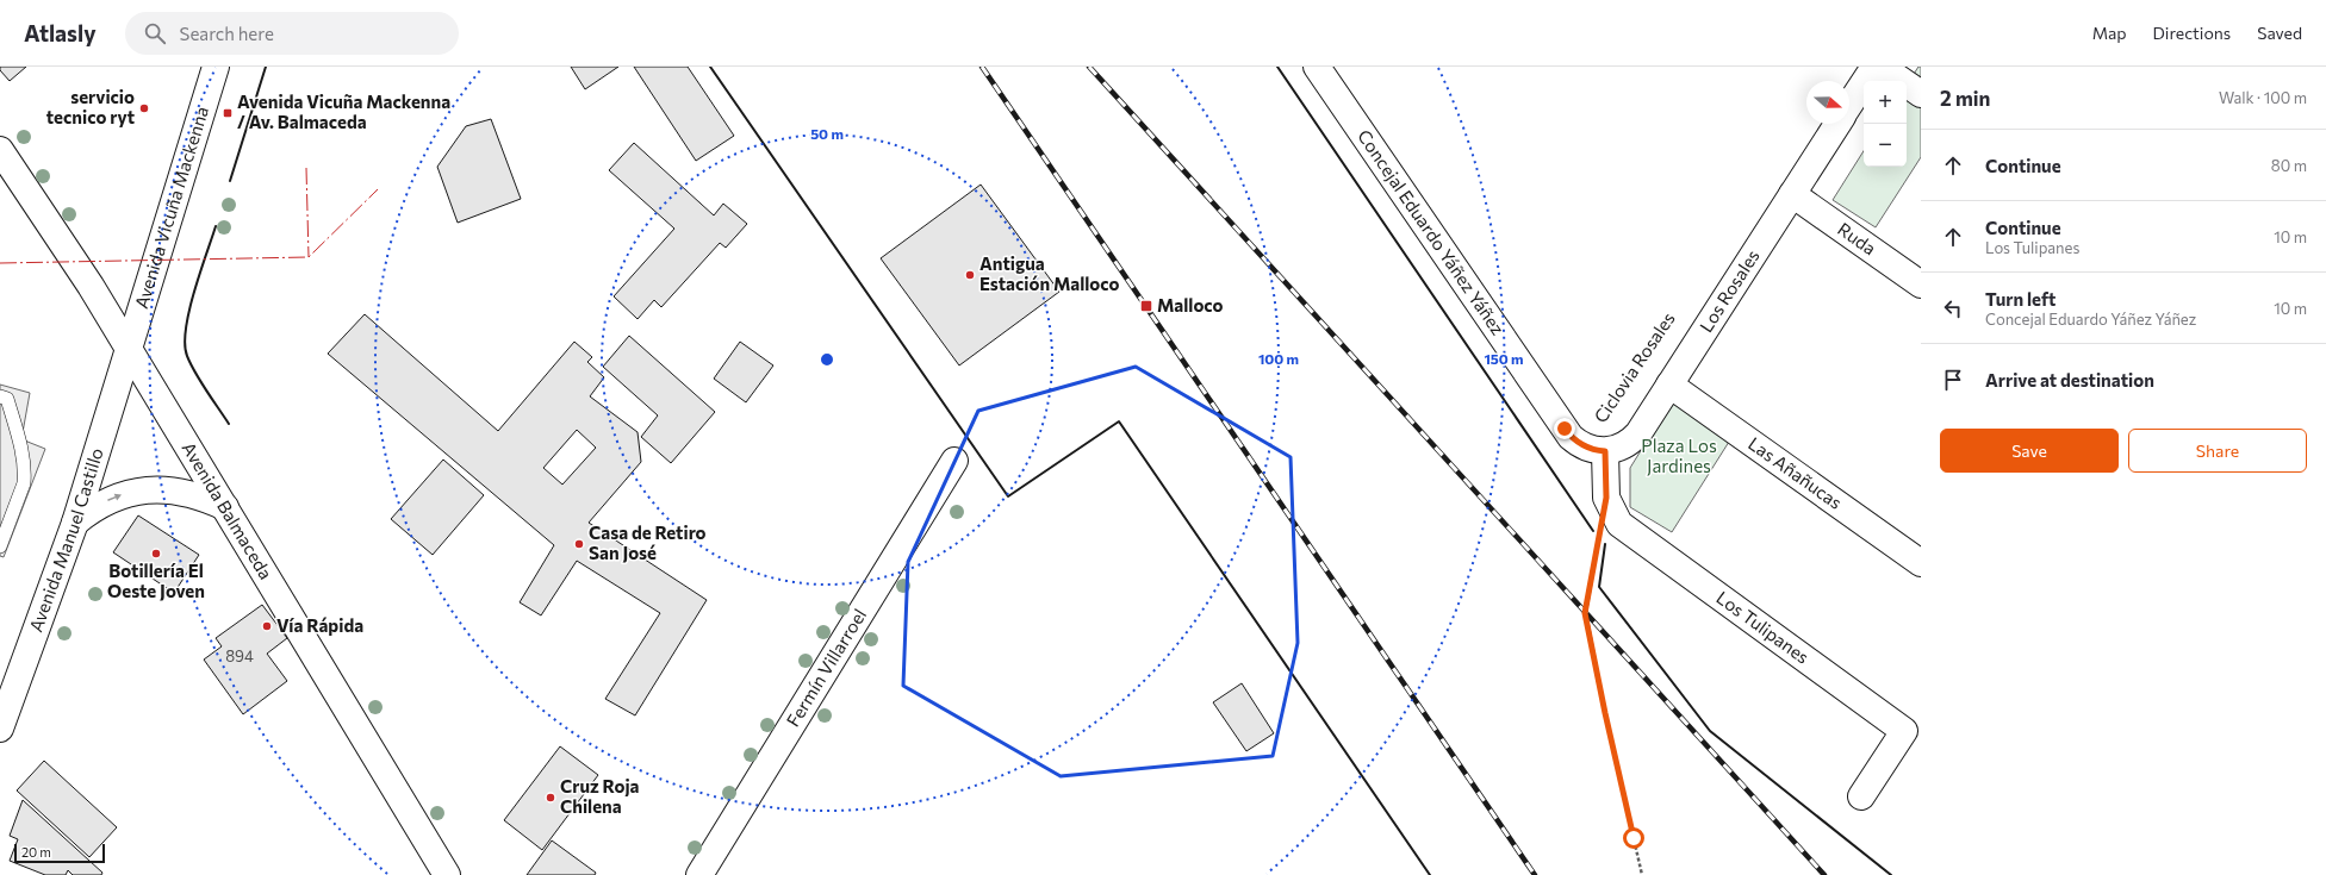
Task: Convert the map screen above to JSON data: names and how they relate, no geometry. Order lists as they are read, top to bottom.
{
  "streets": {
    "street": [
      "Avenida Vicuña Mackenna",
      "Concejal Eduardo Yáñez Yáñez",
      "Ruda",
      "Los Rosales",
      "Las Añañucas",
      "Avenida Balmaceda",
      "Avenida Manuel Castillo",
      "Los Tulipanes",
      "Fermín Villarroel"
    ]
  },
  "crossings": [
    ["Avenida Vicuña Mackenna", "Avenida Balmaceda"],
    ["Avenida Vicuña Mackenna", "Avenida Manuel Castillo"],
    ["Concejal Eduardo Yáñez Yáñez", "Los Rosales"],
    ["Concejal Eduardo Yáñez Yáñez", "Los Tulipanes"],
    ["Ruda", "Los Rosales"],
    ["Los Rosales", "Las Añañucas"],
    ["Los Rosales", "Los Tulipanes"],
    ["Avenida Balmaceda", "Avenida Manuel Castillo"]
  ],
  "parks": ["Plaza Los Jardines"],
  "places": {
    "other": [
      "servicio tecnico ryt",
      "Antigua Estación Malloco",
      "Casa de Retiro San José",
      "Botillería El Oeste Joven",
      "Vía Rápida",
      "Cruz Roja Chilena"
    ],
    "transit": ["Avenida Vicuña Mackenna / Av. Balmaceda", "Malloco"]
  },
  "house_numbers": ["894"],
  "scale_bar": "20 m",
  "north": "right",
  "page": {
    "header": "Atlasly",
    "search": "Search here",
    "nav": ["Map", "Directions", "Saved"],
    "heading": ["2 min", "Walk · 100 m"],
    "map_buttons": ["+", "−"],
    "list": [
      ["Continue", "80 m"],
      ["Continue", "Los Tulipanes", "10 m"],
      ["Turn left", "Concejal Eduardo Yáñez Yáñez", "10 m"],
      "Arrive at destination"
    ],
    "buttons": ["Save", "Share"],
    "scale": "20 m"
  },
  "rings": ["50 m", "100 m", "150 m"]
}
